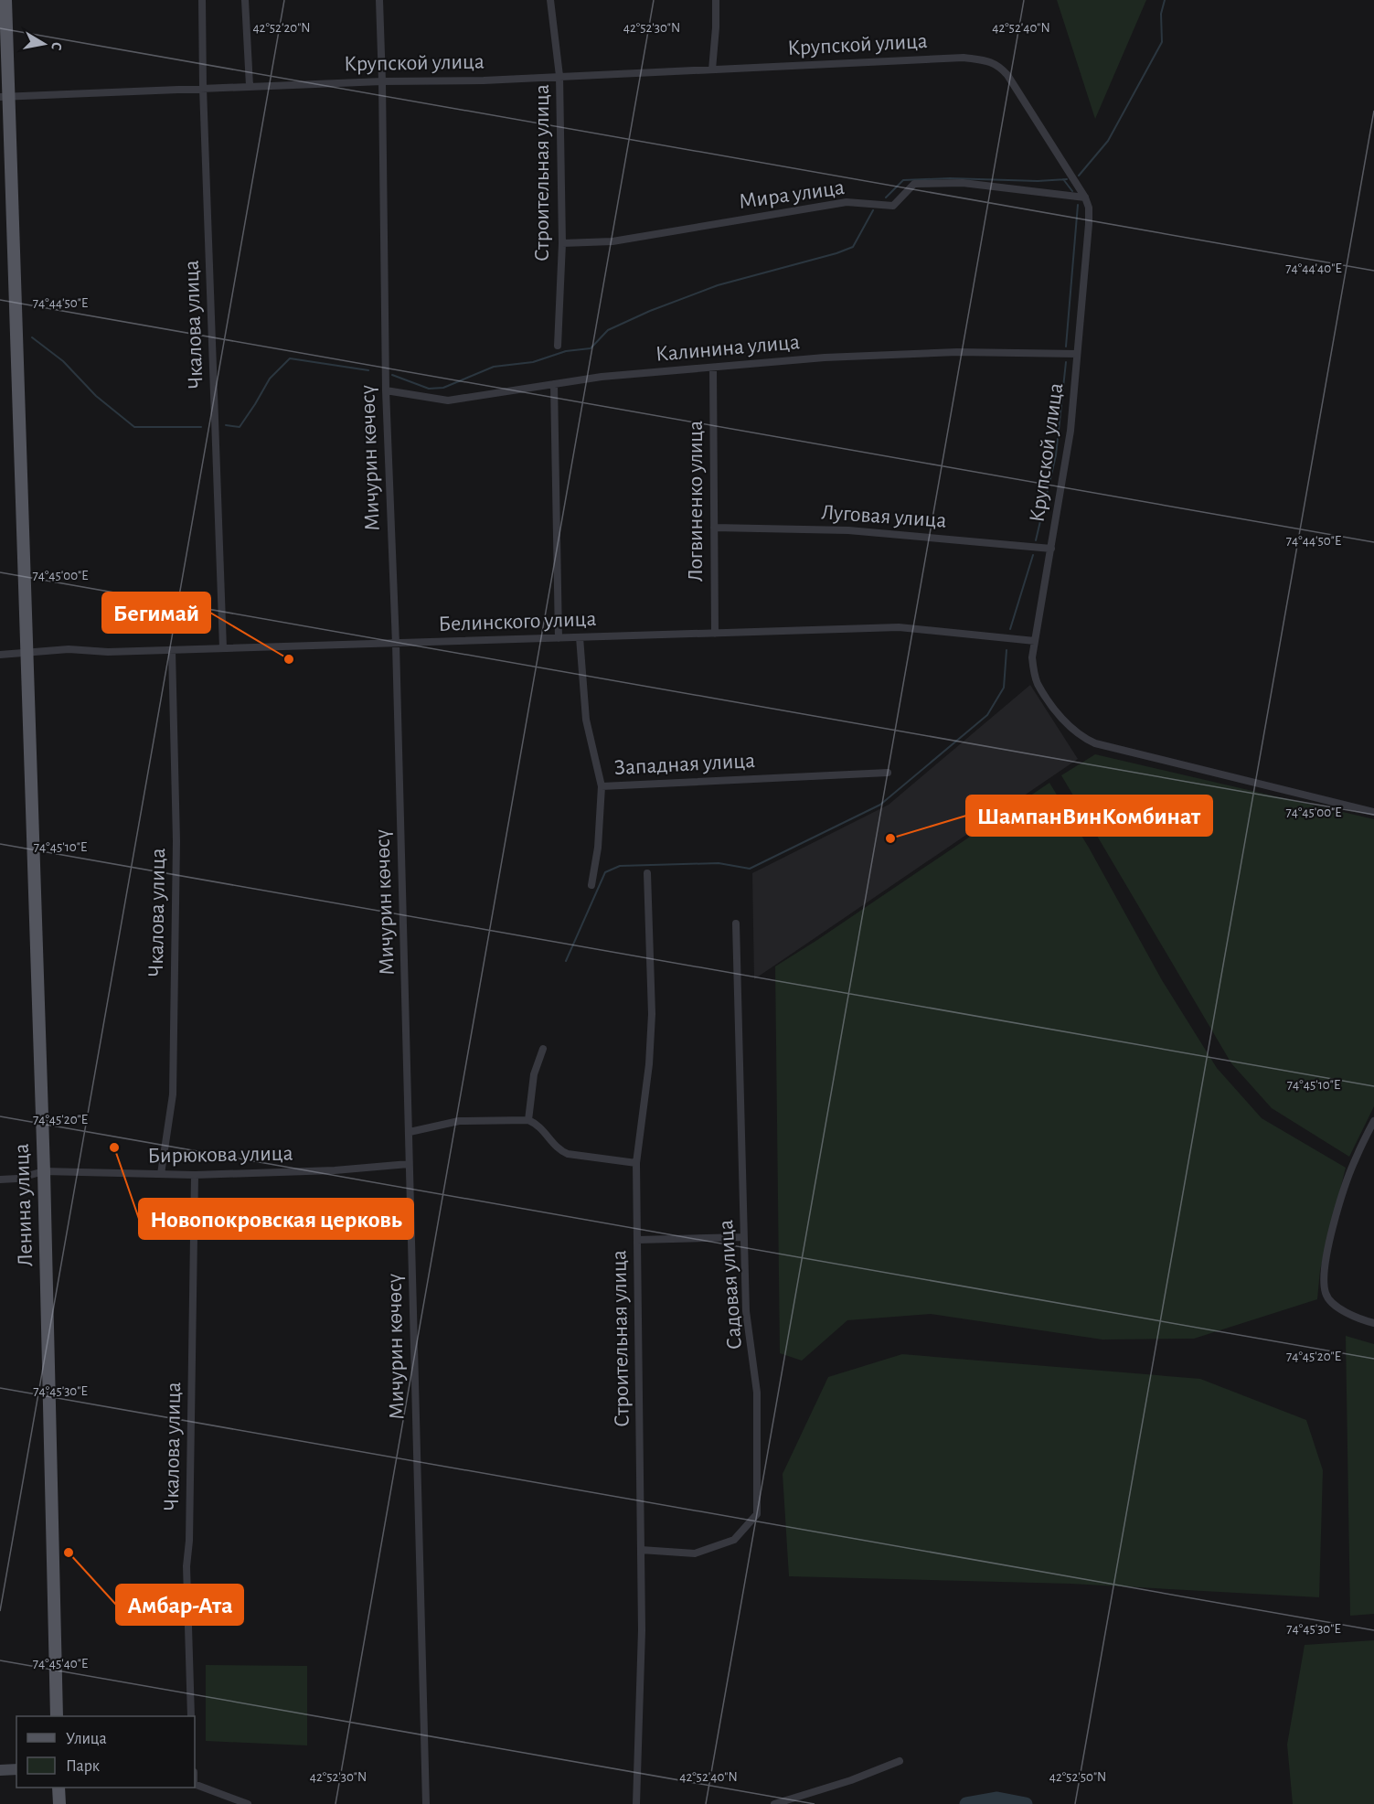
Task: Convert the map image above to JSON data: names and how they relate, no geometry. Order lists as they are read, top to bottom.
{
  "streets": {
    "main road": ["Ленина улица"],
    "street": [
      "Крупской улица",
      "Строительная улица",
      "Мира улица",
      "Чкалова улица",
      "Калинина улица",
      "Мичурин көчөсү",
      "Логвиненко улица",
      "Луговая улица",
      "Белинского улица",
      "Западная улица",
      "Бирюкова улица",
      "Садовая улица"
    ]
  },
  "crossings": [
    ["Крупской улица", "Строительная улица"],
    ["Крупской улица", "Мира улица"],
    ["Крупской улица", "Чкалова улица"],
    ["Крупской улица", "Калинина улица"],
    ["Крупской улица", "Мичурин көчөсү"],
    ["Крупской улица", "Луговая улица"],
    ["Крупской улица", "Белинского улица"],
    ["Крупской улица", "Ленина улица"],
    ["Строительная улица", "Мира улица"],
    ["Строительная улица", "Садовая улица"],
    ["Чкалова улица", "Белинского улица"],
    ["Чкалова улица", "Бирюкова улица"],
    ["Калинина улица", "Мичурин көчөсү"],
    ["Калинина улица", "Логвиненко улица"],
    ["Мичурин көчөсү", "Белинского улица"],
    ["Мичурин көчөсү", "Бирюкова улица"],
    ["Логвиненко улица", "Луговая улица"],
    ["Логвиненко улица", "Белинского улица"],
    ["Белинского улица", "Западная улица"],
    ["Белинского улица", "Ленина улица"],
    ["Бирюкова улица", "Ленина улица"]
  ],
  "places": [
    "Бегимай",
    "ШампанВинКомбинат",
    "Новопокровская церковь",
    "Амбар-Ата"
  ],
  "legend": ["Улица", "Парк"],
  "north": "right",
  "coordinates": [
    "42°52'20\"N",
    "42°52'30\"N",
    "42°52'40\"N",
    "74°44'40\"E",
    "74°44'50\"E",
    "74°45'00\"E",
    "74°45'10\"E",
    "74°45'20\"E",
    "74°45'30\"E",
    "74°45'40\"E",
    "42°52'50\"N"
  ]
}
